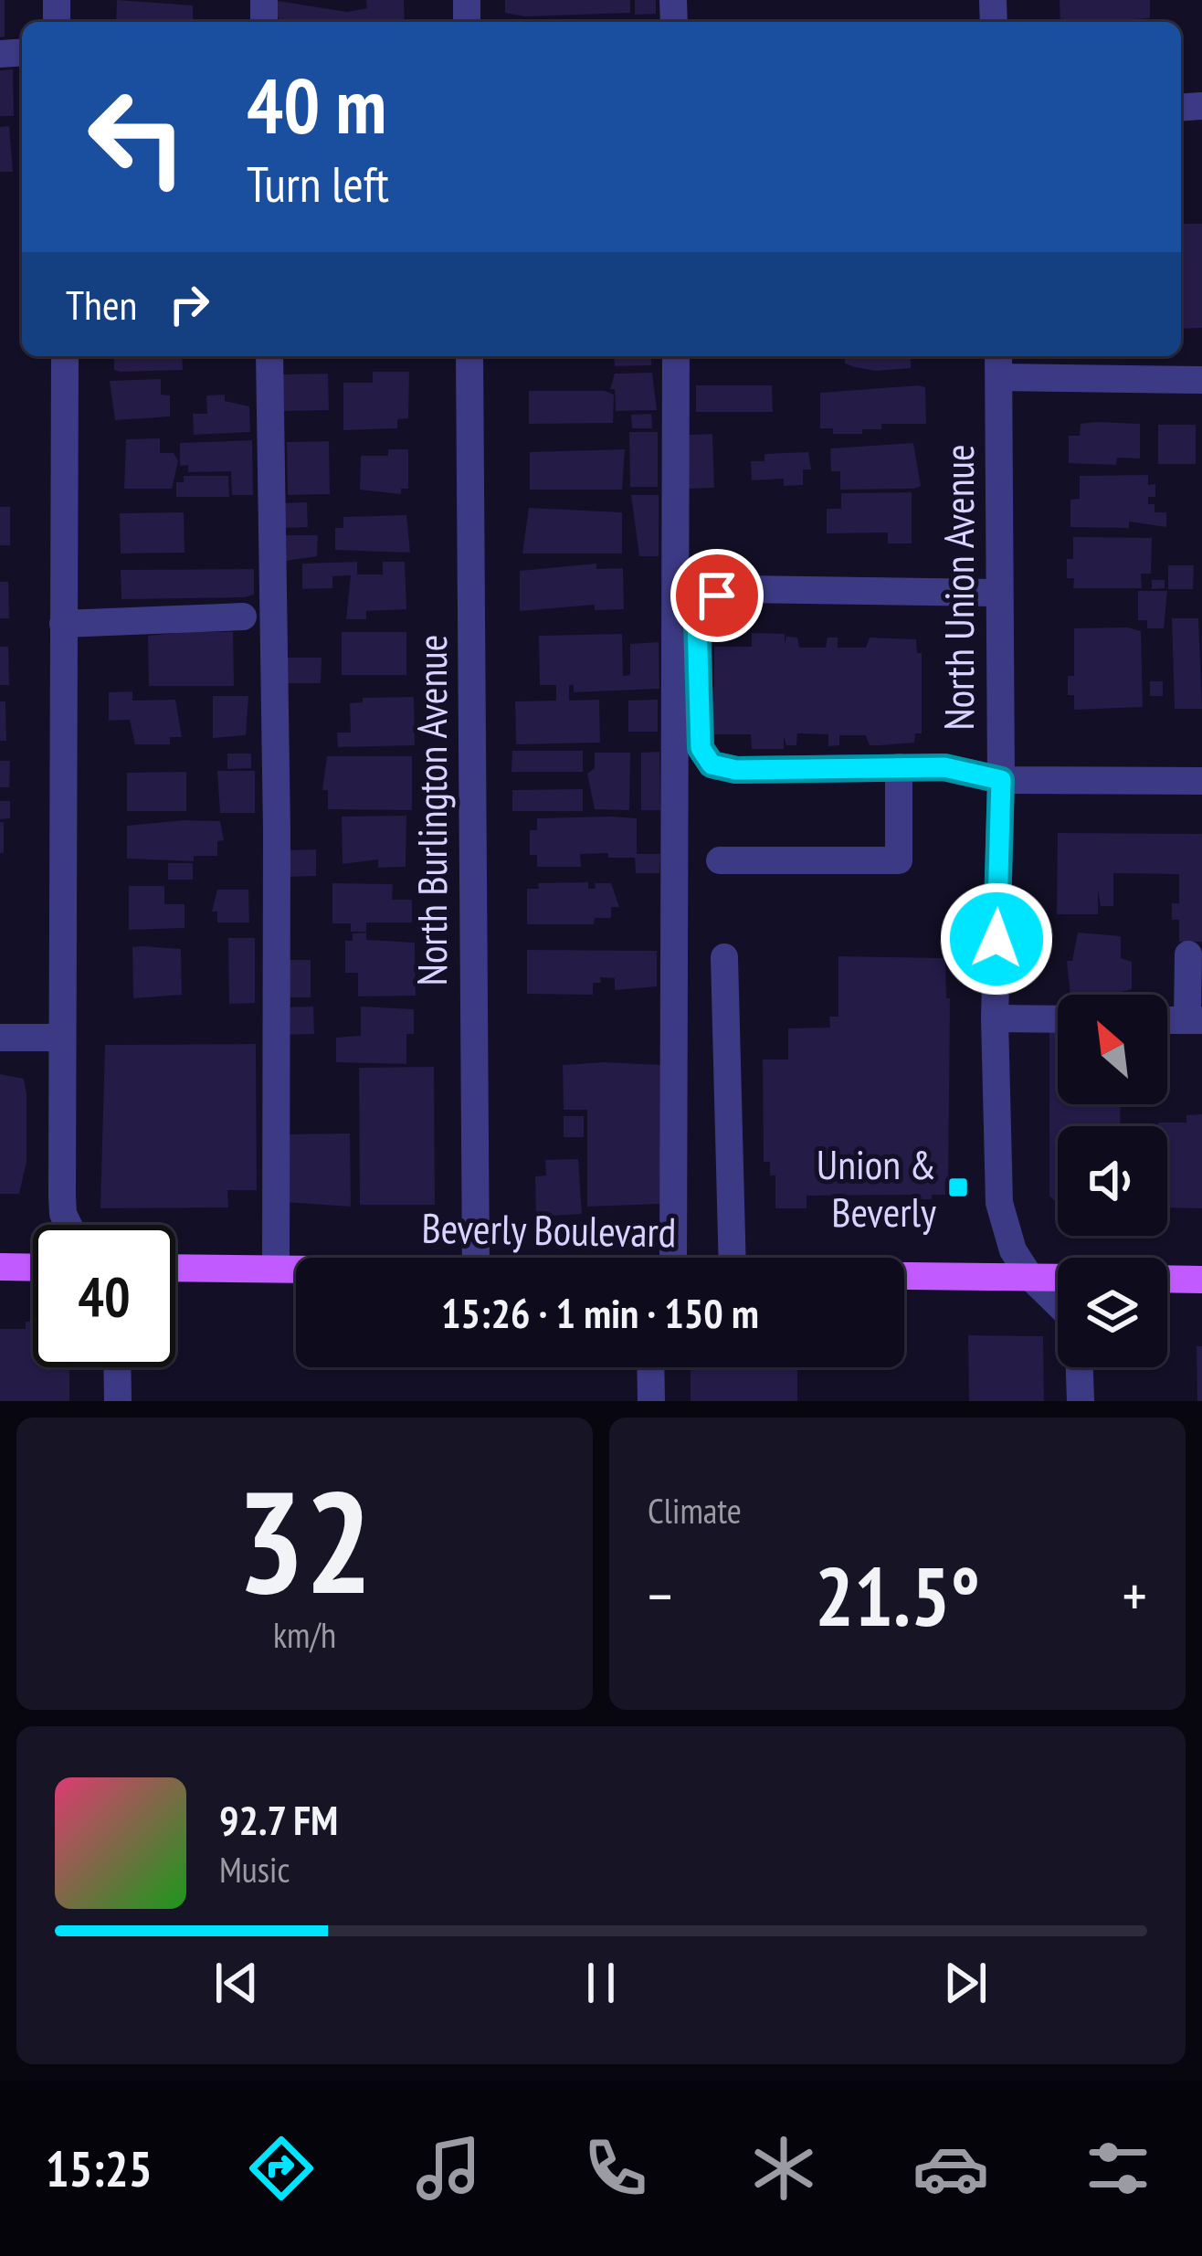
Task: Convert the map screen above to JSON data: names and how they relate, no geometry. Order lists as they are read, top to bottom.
{
  "streets": {
    "main road": ["Beverly Boulevard"],
    "street": ["North Union Avenue", "North Burlington Avenue"]
  },
  "crossings": [
    ["North Union Avenue", "Beverly Boulevard"]
  ],
  "places": {
    "transit": ["Union & Beverly"]
  },
  "north": "top left",
  "page": {
    "turn": ["40 m", "Turn left"],
    "then": "Then",
    "limit": "40",
    "trip": "15:26 · 1 min · 150 m",
    "tile": [
      ["32", "km/h"],
      "Climate"
    ],
    "heat": ["−", "21.5°", "+"],
    "song": ["92.7 FM", "Music"],
    "tabs": "15:25"
  }
}
